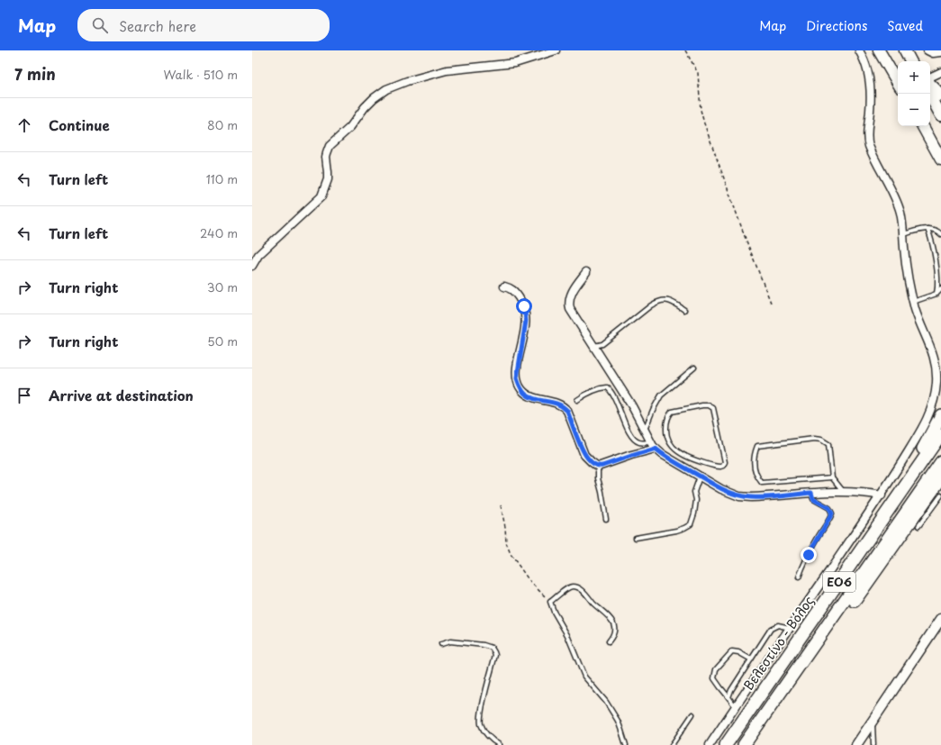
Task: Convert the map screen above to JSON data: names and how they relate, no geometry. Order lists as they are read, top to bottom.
{
  "streets": {
    "highway": ["ΕΟ6", "Βελεστίνο - Βόλος"]
  },
  "page": {
    "header": "Map",
    "search": "Search here",
    "nav": ["Map", "Directions", "Saved"],
    "heading": ["7 min", "Walk · 510 m"],
    "map_buttons": ["+", "−"],
    "list": [
      ["Continue", "80 m"],
      ["Turn left", "110 m"],
      ["Turn left", "240 m"],
      ["Turn right", "30 m"],
      ["Turn right", "50 m"],
      "Arrive at destination"
    ]
  }
}
